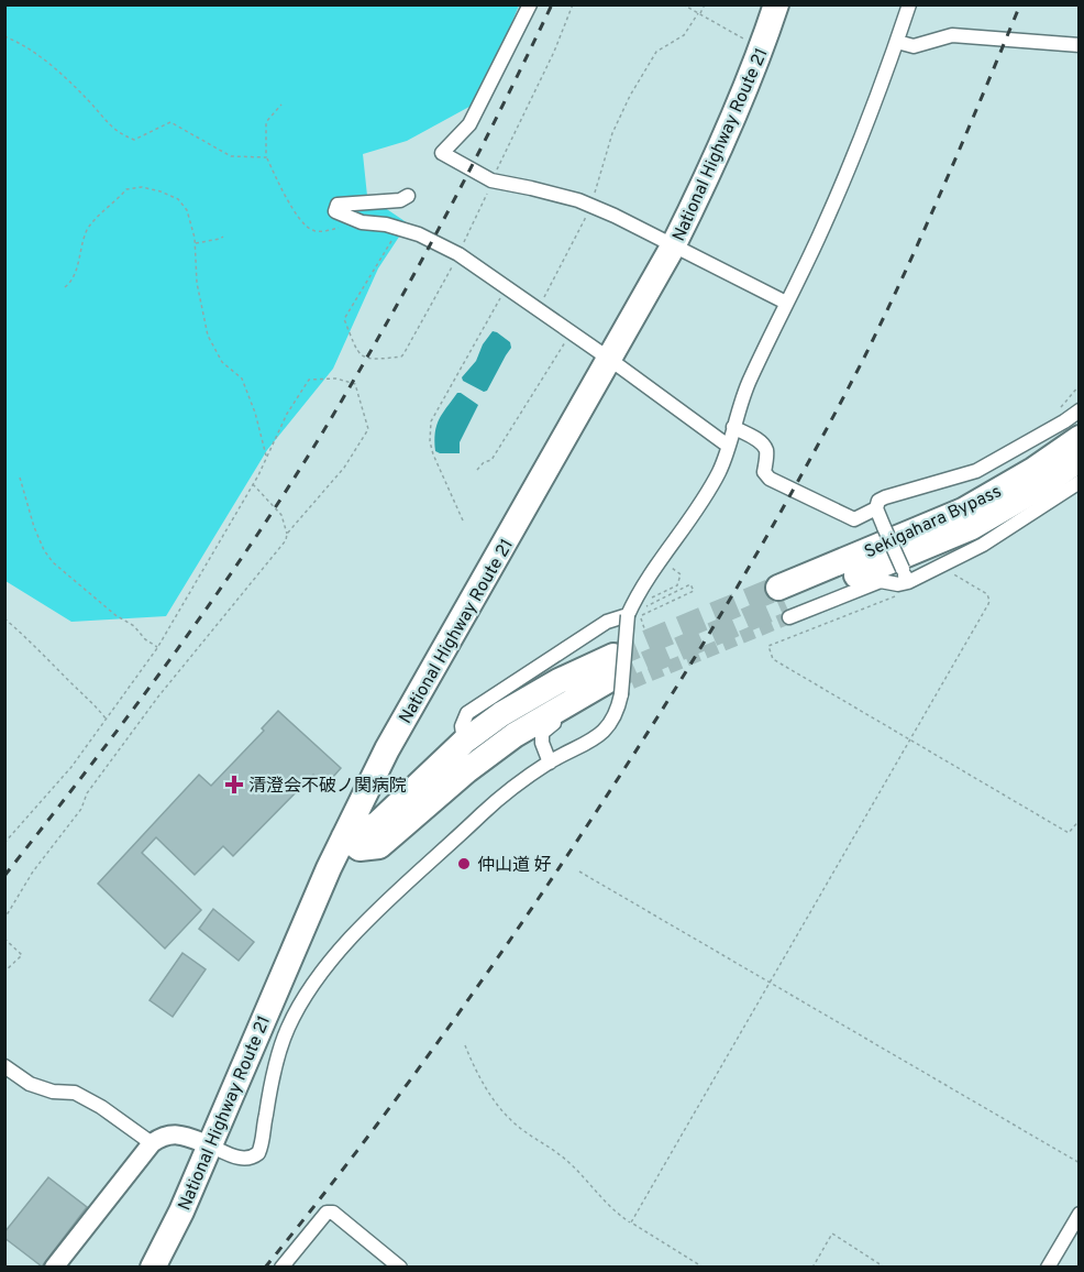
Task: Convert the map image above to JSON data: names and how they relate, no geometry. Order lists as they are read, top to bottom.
{
  "streets": {
    "highway": ["National Highway Route 21", "Sekigahara Bypass"]
  },
  "places": {
    "health": ["清澄会不破ノ関病院"],
    "other": ["仲山道 好"]
  }
}
